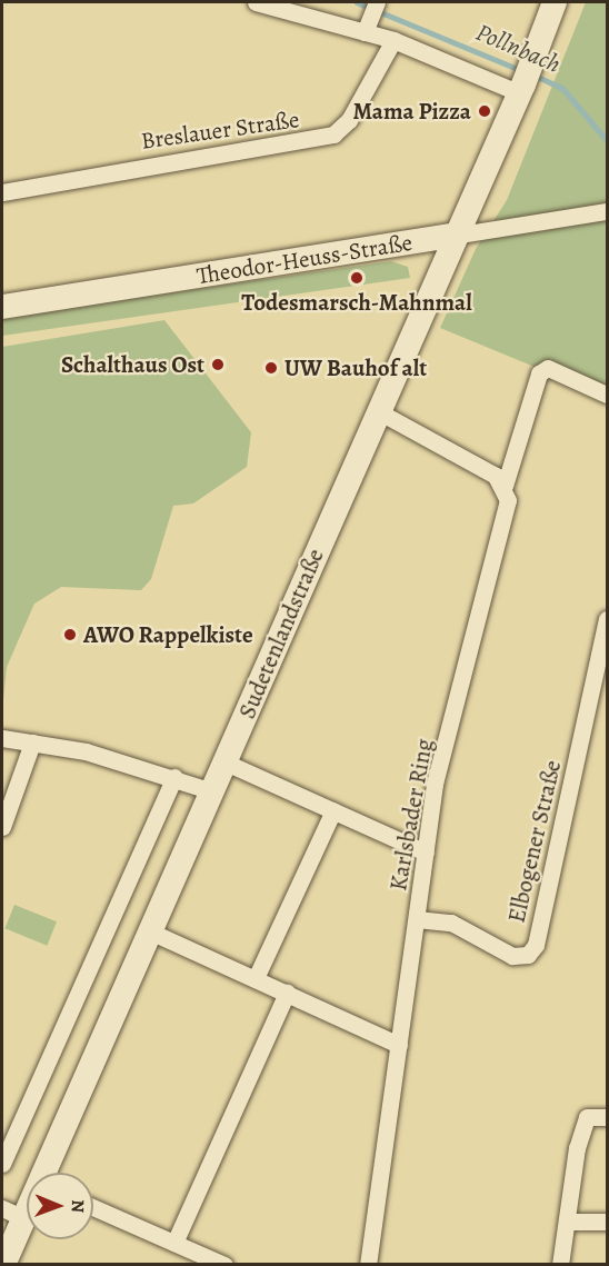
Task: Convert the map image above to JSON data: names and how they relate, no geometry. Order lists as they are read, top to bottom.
{
  "streets": {
    "street": [
      "Breslauer Straße",
      "Theodor-Heuss-Straße",
      "Sudetenlandstraße",
      "Karlsbader Ring",
      "Elbogener Straße"
    ]
  },
  "crossings": [
    ["Theodor-Heuss-Straße", "Sudetenlandstraße"],
    ["Karlsbader Ring", "Elbogener Straße"]
  ],
  "water": ["Pollnbach"],
  "places": [
    "Mama Pizza",
    "Todesmarsch-Mahnmal",
    "Schalthaus Ost",
    "UW Bauhof alt",
    "AWO Rappelkiste"
  ],
  "north": "right"
}
